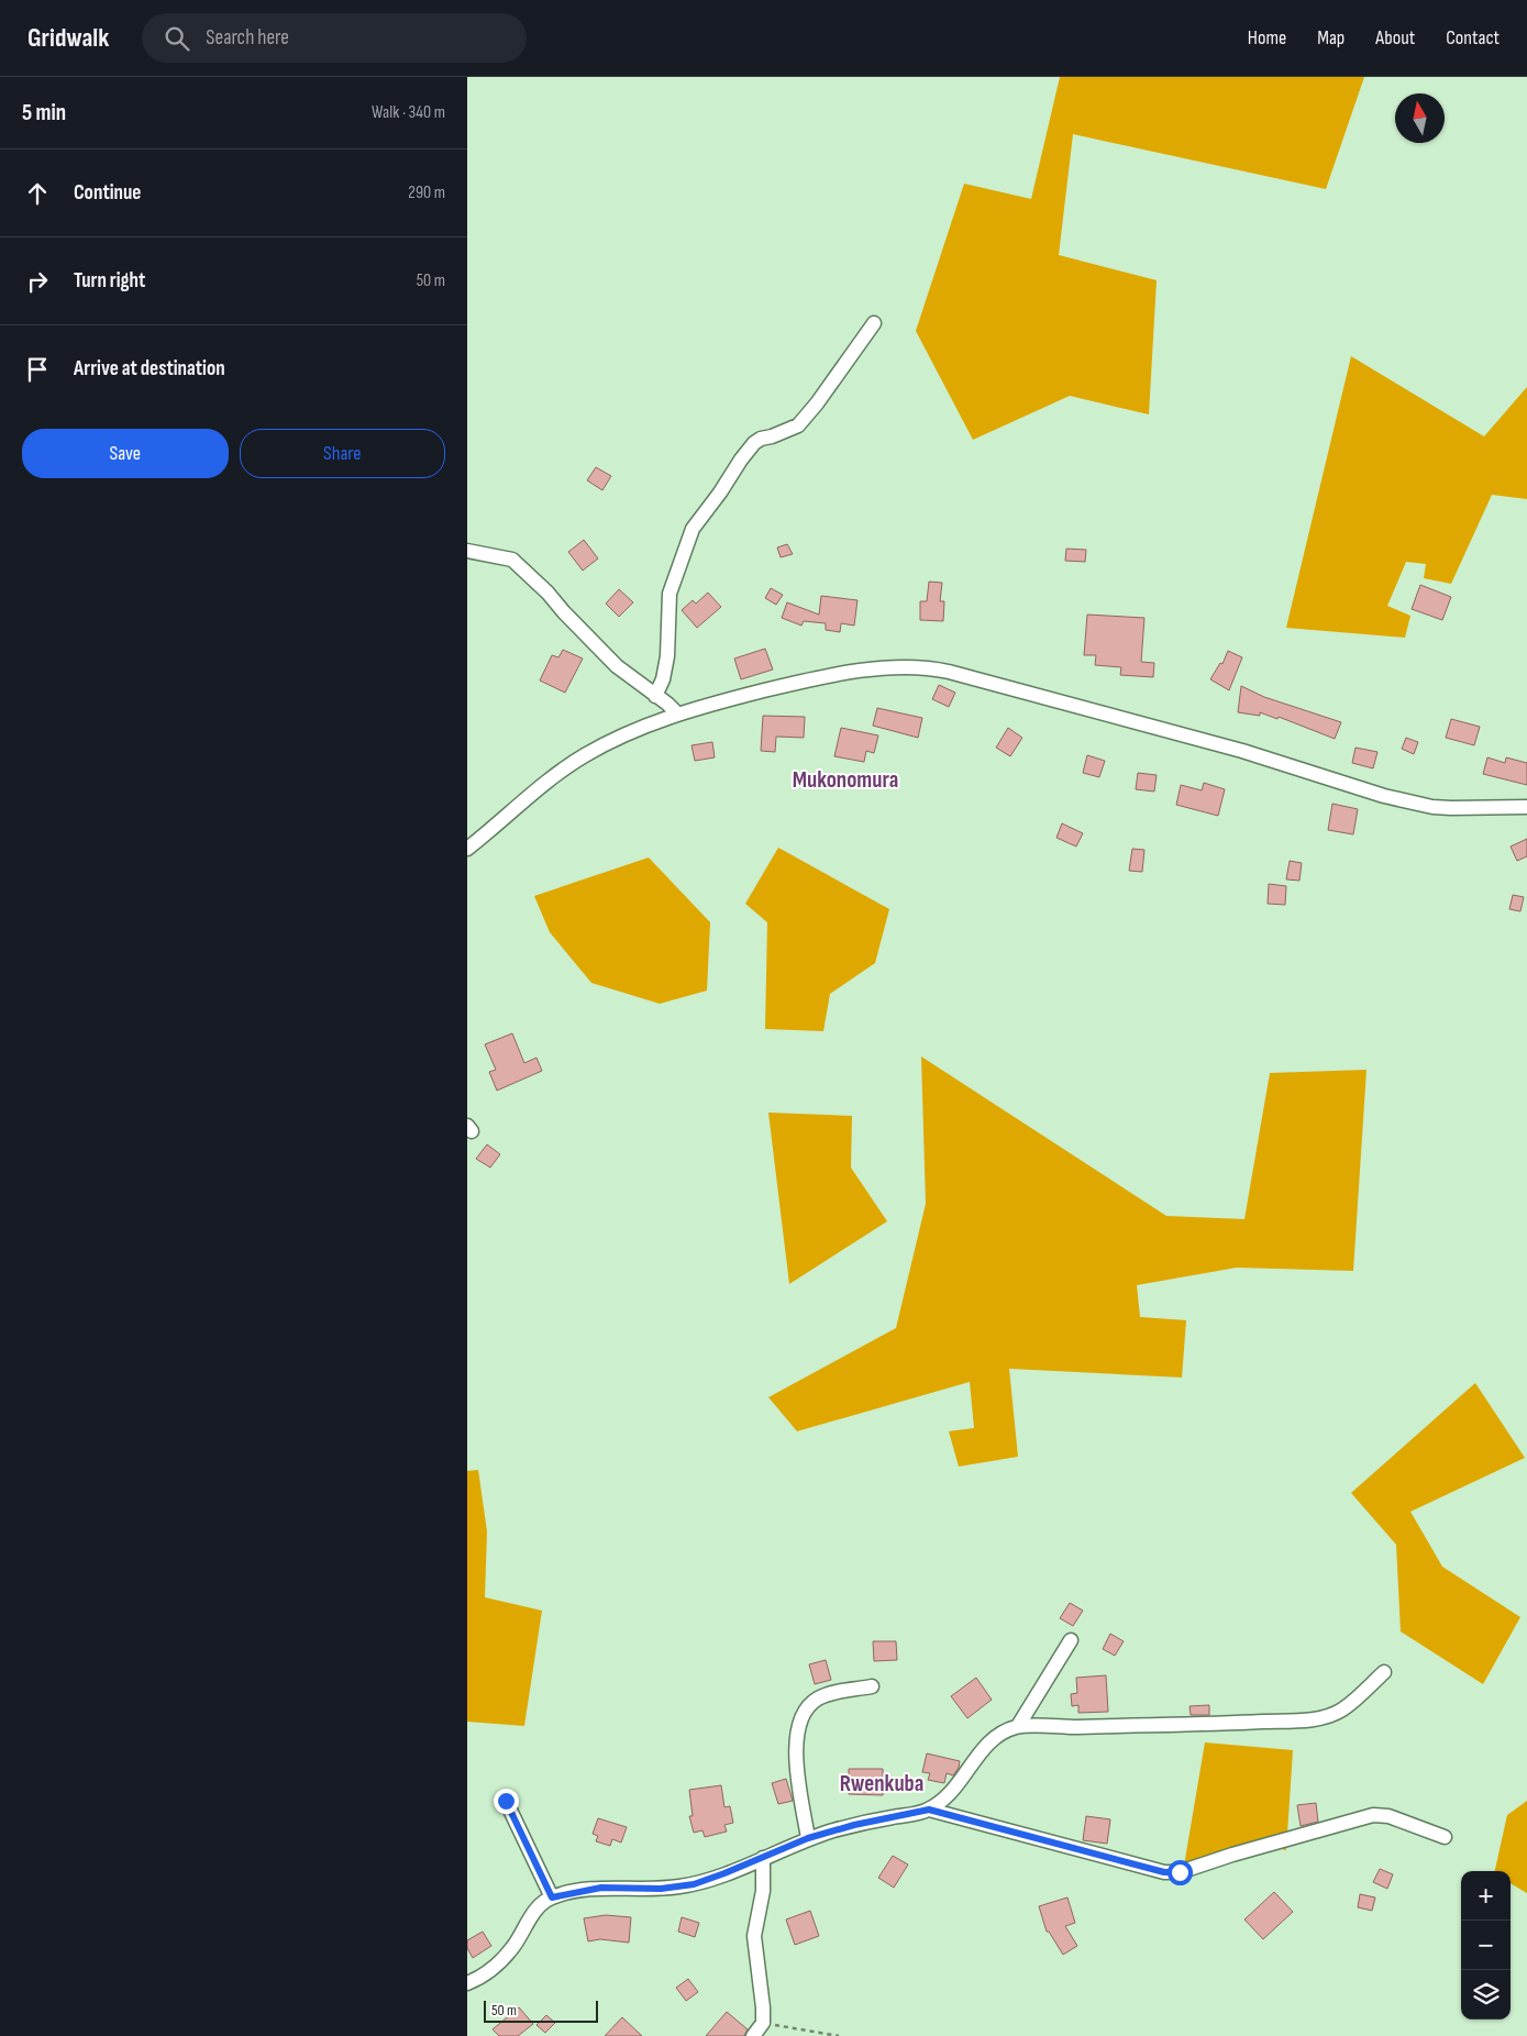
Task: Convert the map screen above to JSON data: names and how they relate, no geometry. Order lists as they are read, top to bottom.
{
  "districts": ["Mukonomura", "Rwenkuba"],
  "scale_bar": "50 m",
  "north": "top",
  "page": {
    "header": "Gridwalk",
    "search": "Search here",
    "nav": [
      "Home",
      "Map",
      "About",
      "Contact"
    ],
    "heading": ["5 min", "Walk · 340 m"],
    "list": [
      ["Continue", "290 m"],
      ["Turn right", "50 m"],
      "Arrive at destination"
    ],
    "buttons": ["Save", "Share"],
    "map_buttons": ["+", "−"],
    "scale": "50 m"
  }
}
